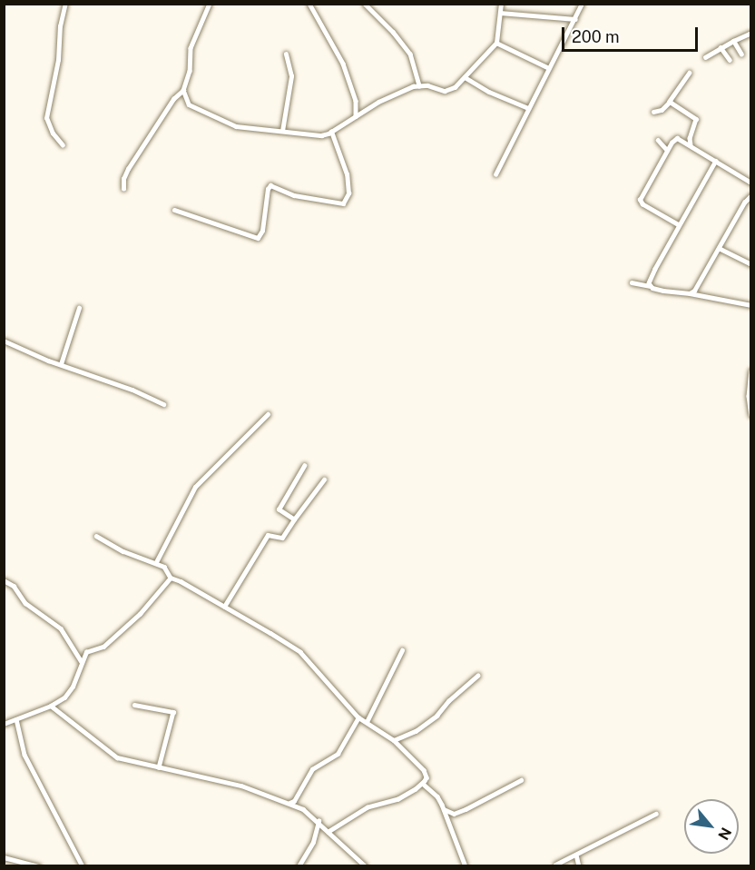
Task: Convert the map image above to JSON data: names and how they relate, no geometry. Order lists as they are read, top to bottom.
{
  "scale_bar": "200 m",
  "north": "bottom right"
}
